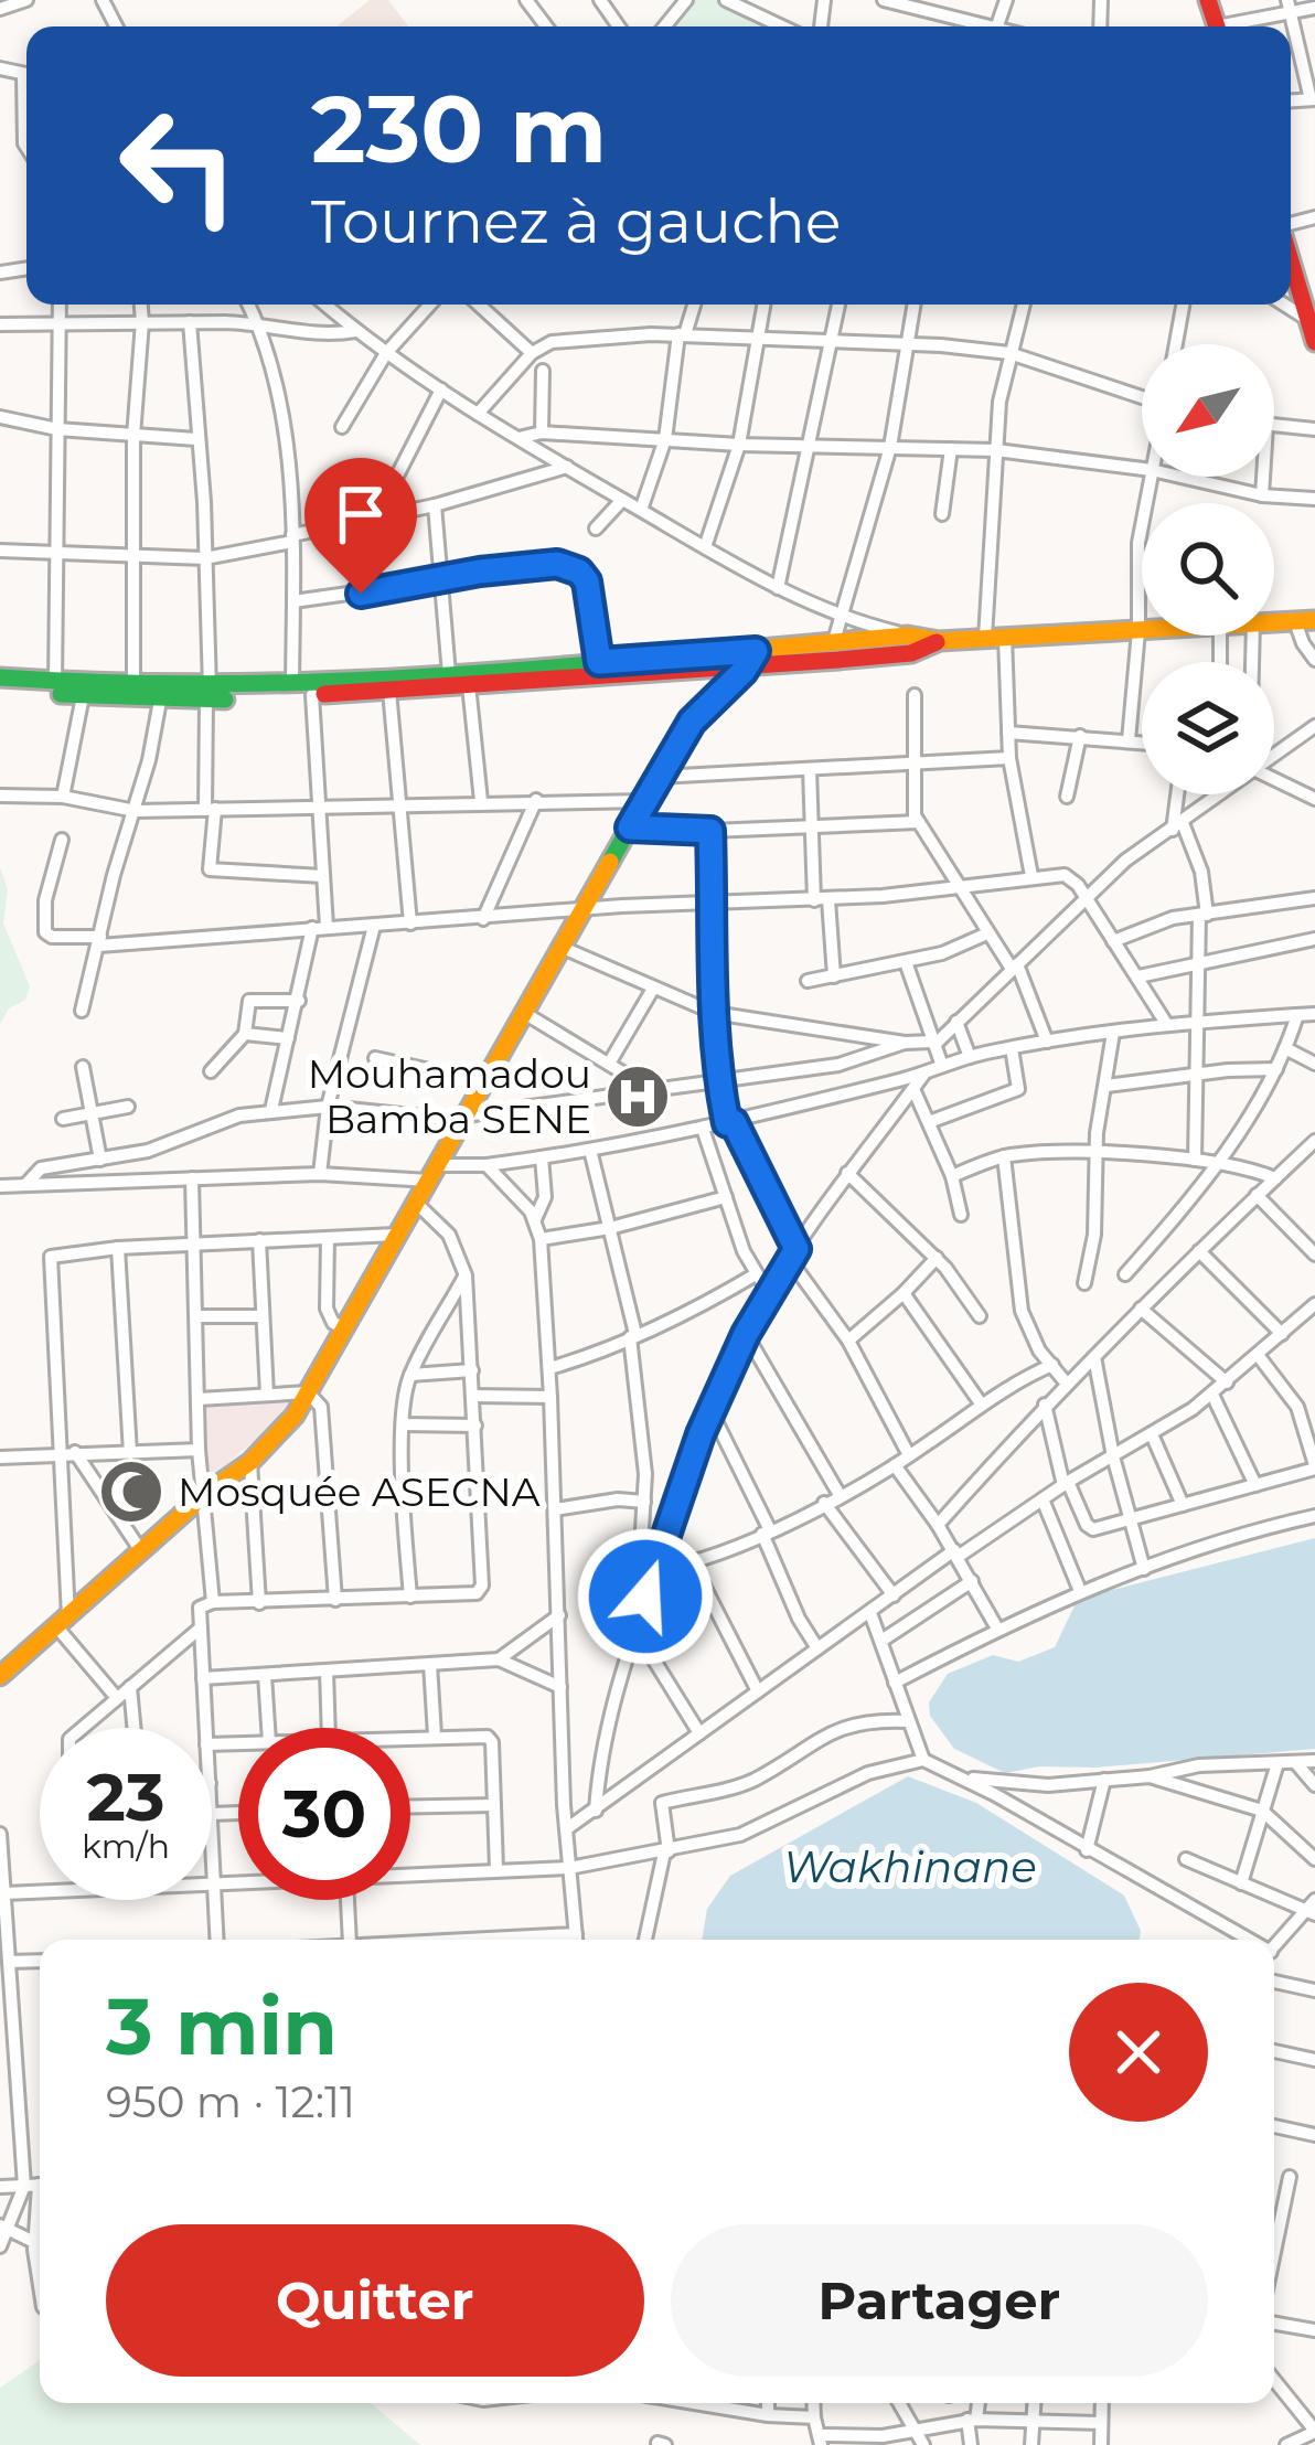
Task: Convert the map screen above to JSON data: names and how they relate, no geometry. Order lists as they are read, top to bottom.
{
  "water": ["Wakhinane"],
  "places": {
    "hospital": ["Mouhamadou Bamba SENE"],
    "mosque": ["Mosquée ASECNA"]
  },
  "north": "bottom left",
  "page": {
    "turn": ["230 m", "Tournez à gauche"],
    "speed": "23 km/h",
    "limit": "30",
    "heading": ["3 min", "950 m · 12:11"],
    "buttons": ["Quitter", "Partager"]
  }
}
